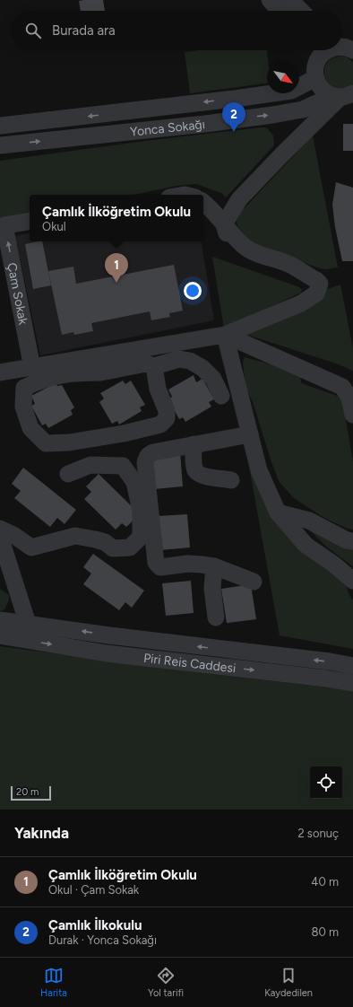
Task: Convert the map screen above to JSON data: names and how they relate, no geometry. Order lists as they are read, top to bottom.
{
  "streets": {
    "street": ["Yonca Sokağı", "Çam Sokak", "Piri Reis Caddesi"]
  },
  "one_way": ["Çam Sokak"],
  "scale_bar": "20 m",
  "north": "bottom right",
  "page": {
    "search": "Burada ara",
    "pins": ["2", "1"],
    "popup": ["Çamlık İlköğretim Okulu", "Okul"],
    "scale": "20 m",
    "heading": ["Yakında", "2 sonuç"],
    "list": [
      {
        "mark": "1",
        "name": "Çamlık İlköğretim Okulu",
        "note": "Okul · Çam Sokak",
        "value": "40 m"
      },
      {
        "mark": "2",
        "name": "Çamlık İlkokulu",
        "note": "Durak · Yonca Sokağı",
        "value": "80 m"
      }
    ],
    "nav": ["Harita", "Yol tarifi", "Kaydedilen"]
  }
}
